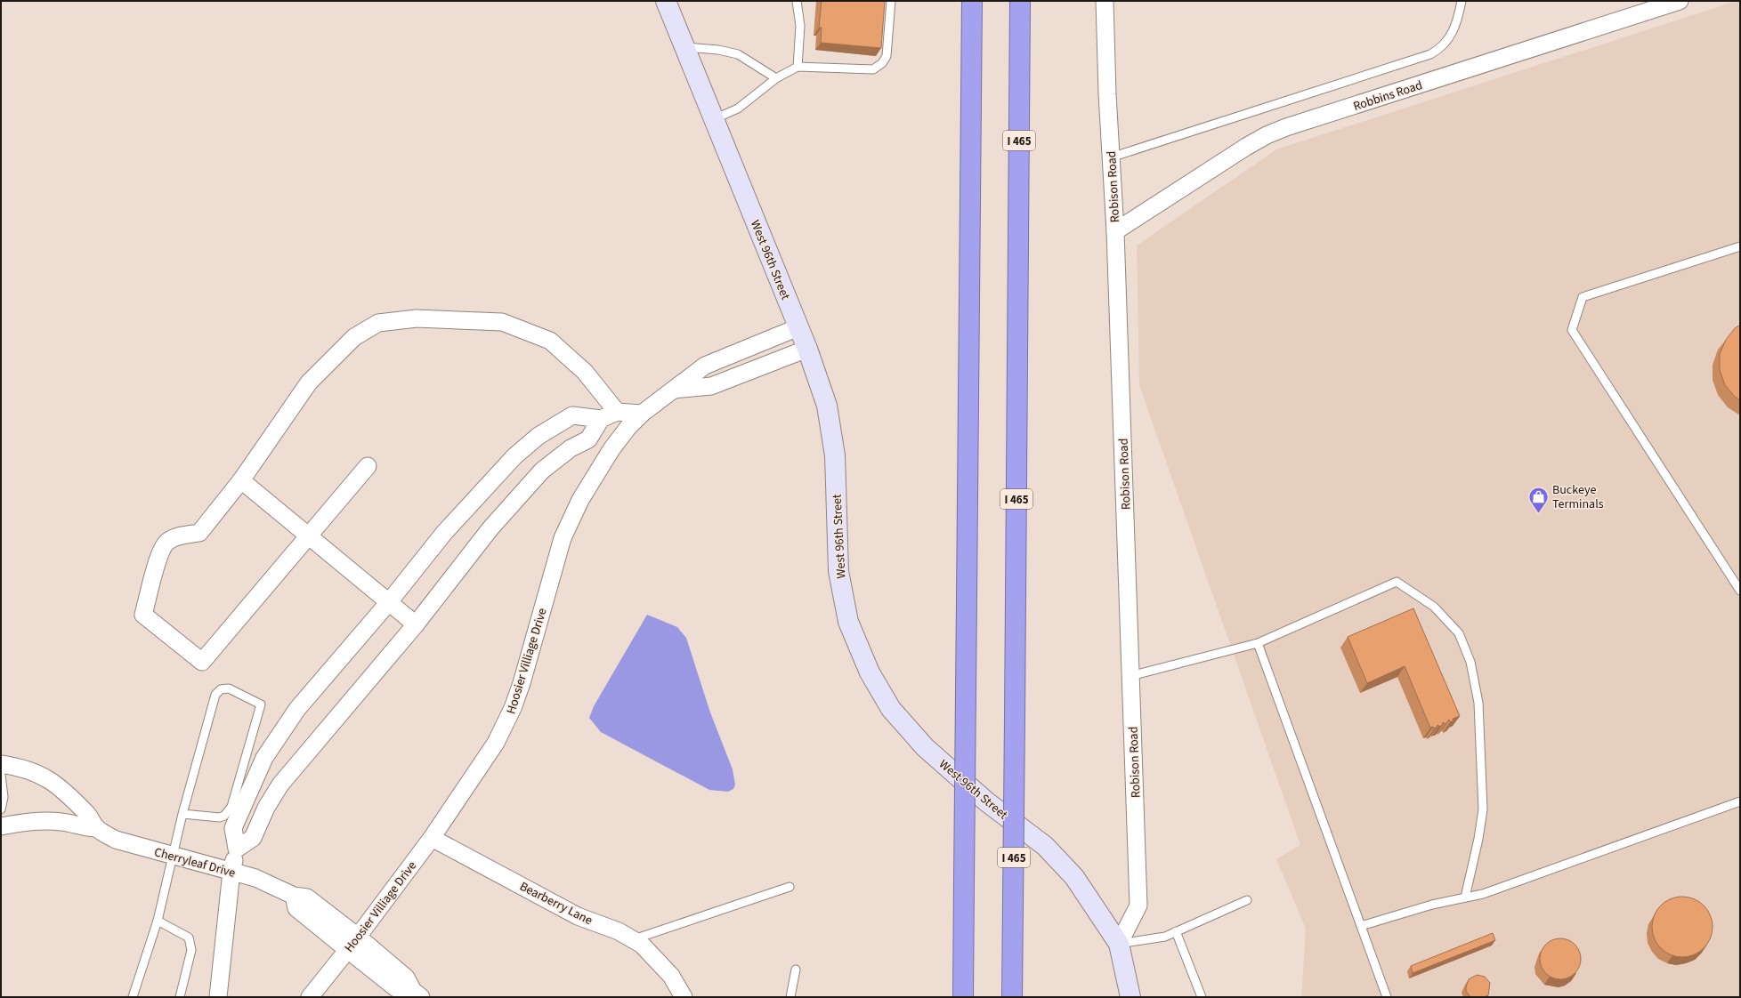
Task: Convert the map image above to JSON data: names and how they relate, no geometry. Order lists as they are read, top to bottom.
{
  "streets": {
    "highway": ["I 465"],
    "street": [
      "Robbins Road",
      "Robison Road",
      "West 96th Street",
      "Hoosier Villiage Drive",
      "Cherryleaf Drive",
      "Bearberry Lane"
    ]
  },
  "crossings": [
    ["Robbins Road", "Robison Road"],
    ["Robison Road", "West 96th Street"],
    ["West 96th Street", "Hoosier Villiage Drive"],
    ["Hoosier Villiage Drive", "Cherryleaf Drive"],
    ["Hoosier Villiage Drive", "Bearberry Lane"]
  ],
  "places": {
    "shop": ["Buckeye Terminals"]
  }
}
